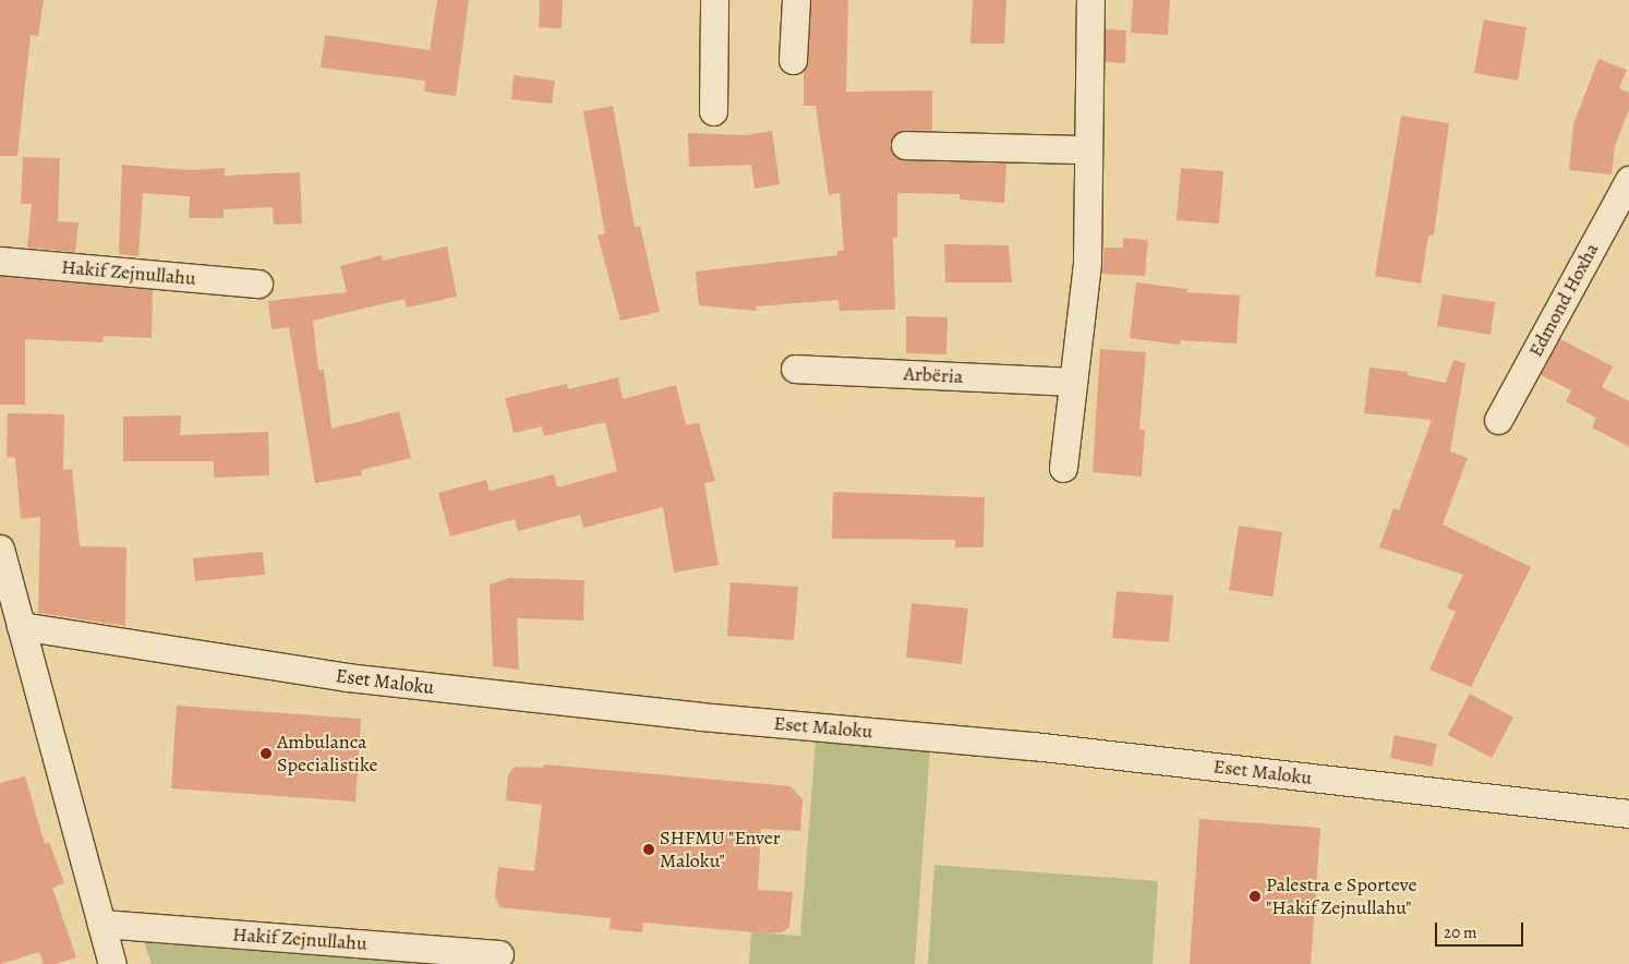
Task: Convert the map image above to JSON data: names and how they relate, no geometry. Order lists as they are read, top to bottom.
{
  "streets": {
    "street": [
      "Hakif Zejnullahu",
      "Edmond Hoxha",
      "Arbëria",
      "Eset Maloku"
    ]
  },
  "places": ["Ambulanca Specialistike", "SHFMU \"Enver Maloku\"", "Palestra e Sporteve \"Hakif Zejnullahu\""],
  "scale_bar": "20 m"
}
